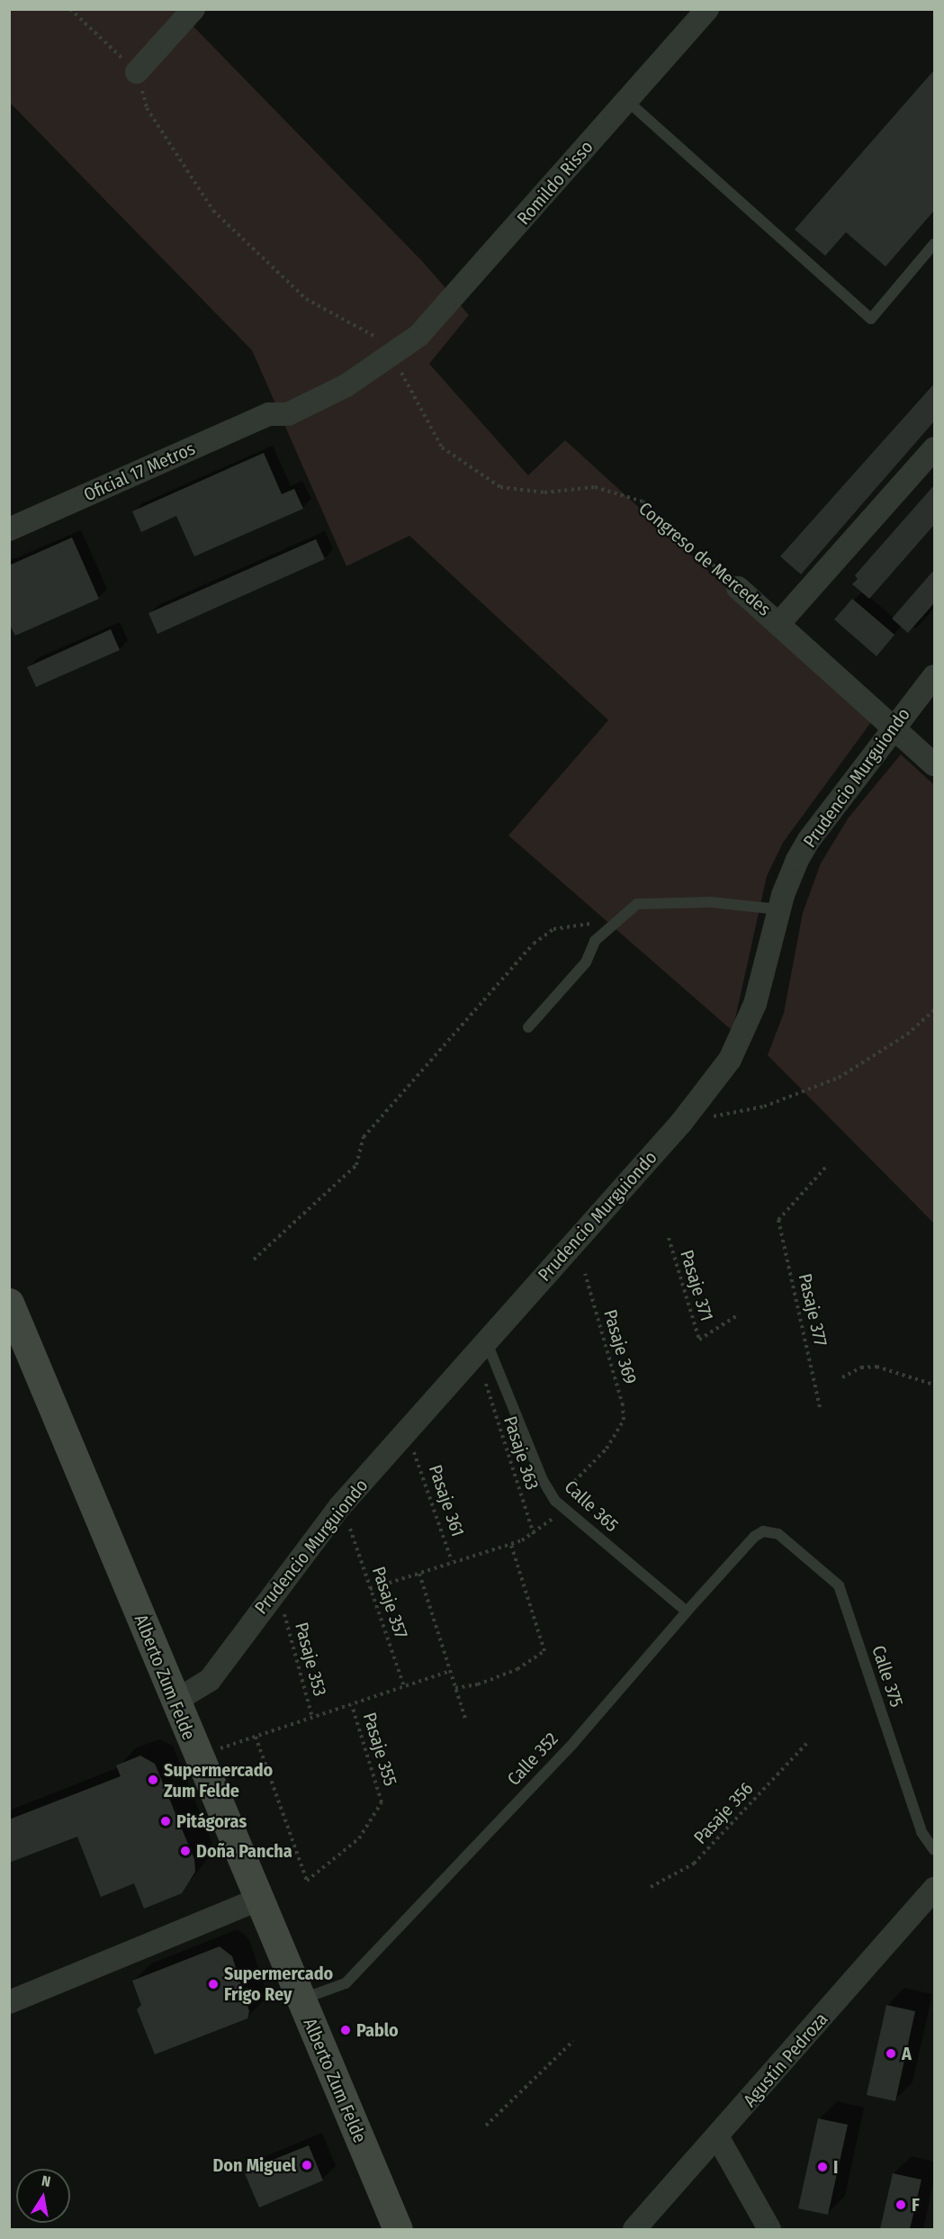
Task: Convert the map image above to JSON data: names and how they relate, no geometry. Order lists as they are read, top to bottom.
{
  "streets": {
    "street": [
      "Romildo Risso",
      "Oficial 17 Metros",
      "Congreso de Mercedes",
      "Prudencio Murguiondo",
      "Alberto Zum Felde",
      "Agustín Pedroza"
    ],
    "lane": ["Calle 365", "Calle 375", "Calle 352"],
    "path": [
      "Pasaje 371",
      "Pasaje 377",
      "Pasaje 369",
      "Pasaje 363",
      "Pasaje 361",
      "Pasaje 357",
      "Pasaje 353",
      "Pasaje 355",
      "Pasaje 356"
    ]
  },
  "crossings": [
    ["Romildo Risso", "Oficial 17 Metros"],
    ["Romildo Risso", "Congreso de Mercedes"],
    ["Congreso de Mercedes", "Prudencio Murguiondo"],
    ["Prudencio Murguiondo", "Calle 365"],
    ["Prudencio Murguiondo", "Alberto Zum Felde"],
    ["Pasaje 369", "Calle 365"],
    ["Calle 365", "Calle 352"],
    ["Calle 375", "Calle 352"],
    ["Alberto Zum Felde", "Calle 352"]
  ],
  "places": [
    "Supermercado Zum Felde",
    "Pitágoras",
    "Doña Pancha",
    "Supermercado Frigo Rey",
    "Pablo",
    "A",
    "Don Miguel",
    "I",
    "F"
  ],
  "north": "top"
}
